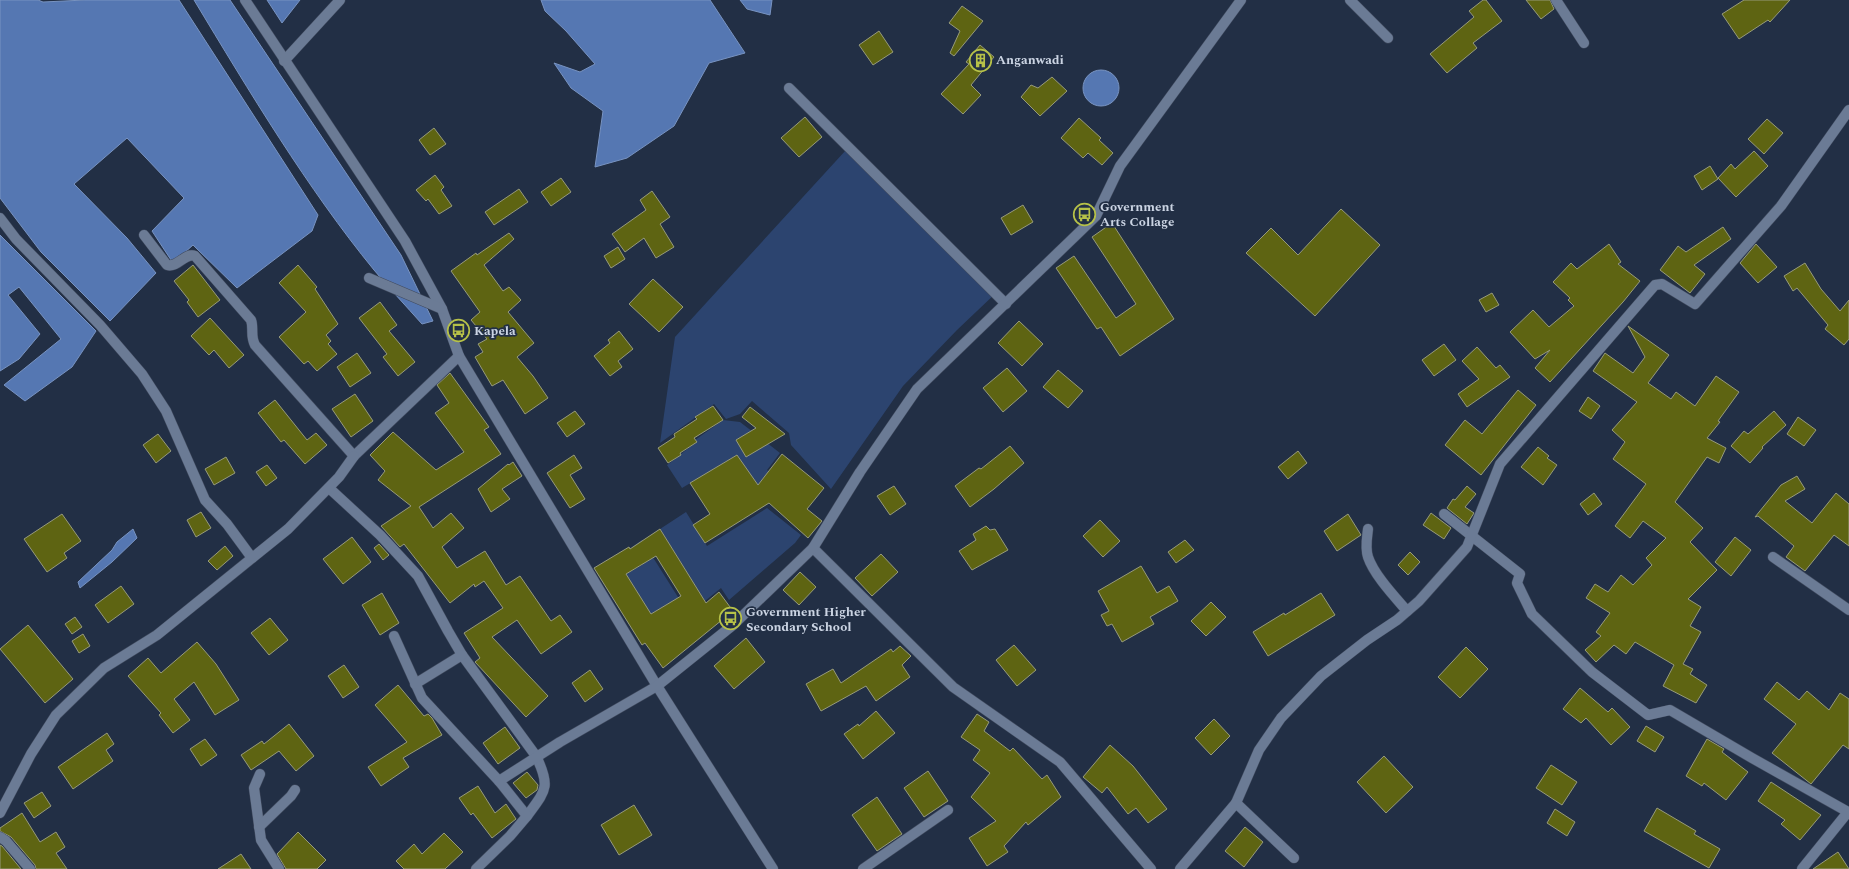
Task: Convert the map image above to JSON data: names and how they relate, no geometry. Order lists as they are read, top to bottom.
{
  "places": {
    "building": ["Anganwadi"],
    "bus stop": ["Government Arts Collage", "Kapela", "Government Higher Secondary School"]
  }
}
